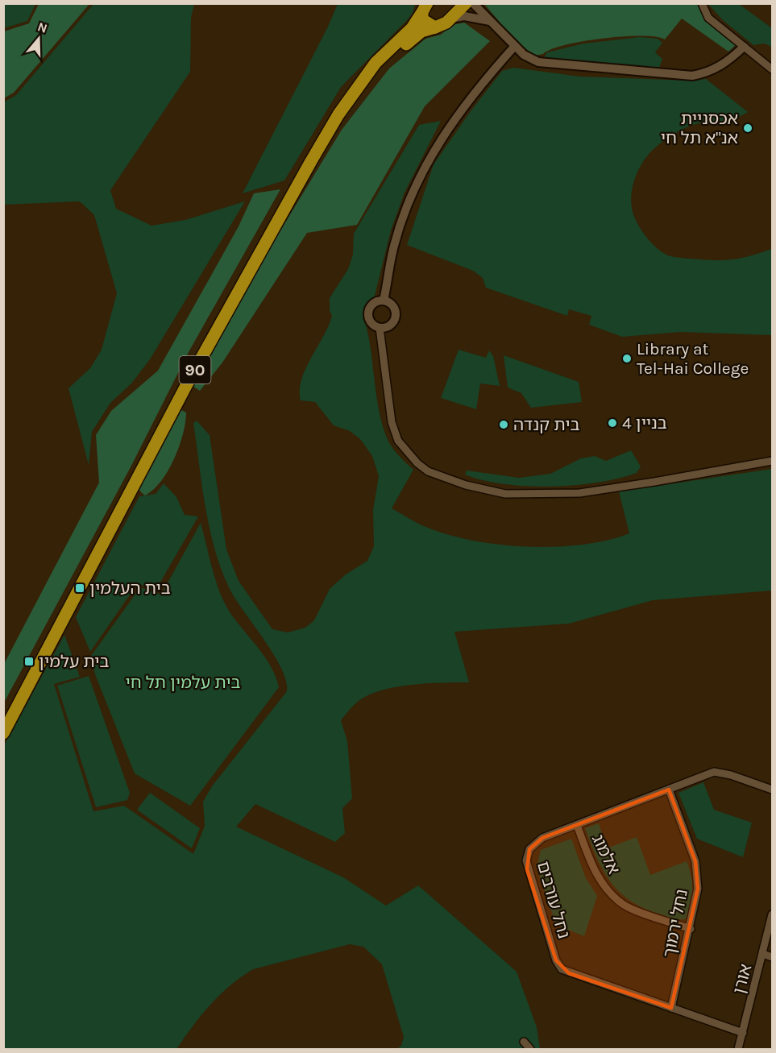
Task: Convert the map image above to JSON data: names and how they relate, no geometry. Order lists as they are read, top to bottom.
{
  "streets": {
    "highway": ["90"],
    "street": [
      "אלמוג",
      "נחל עורבים",
      "נחל ירמוך",
      "אורן"
    ]
  },
  "crossings": [
    ["אלמוג", "נחל עורבים"],
    ["אלמוג", "נחל ירמוך"],
    ["נחל עורבים", "נחל ירמוך"],
    ["נחל עורבים", "אורן"]
  ],
  "parks": ["בית עלמין תל חי"],
  "places": {
    "other": [
      "אכסניית אנ\"א תל חי",
      "Library at Tel-Hai College",
      "בניין 4",
      "בית קנדה"
    ],
    "transit": ["בית העלמין", "בית עלמין"]
  },
  "north": "top"
}
